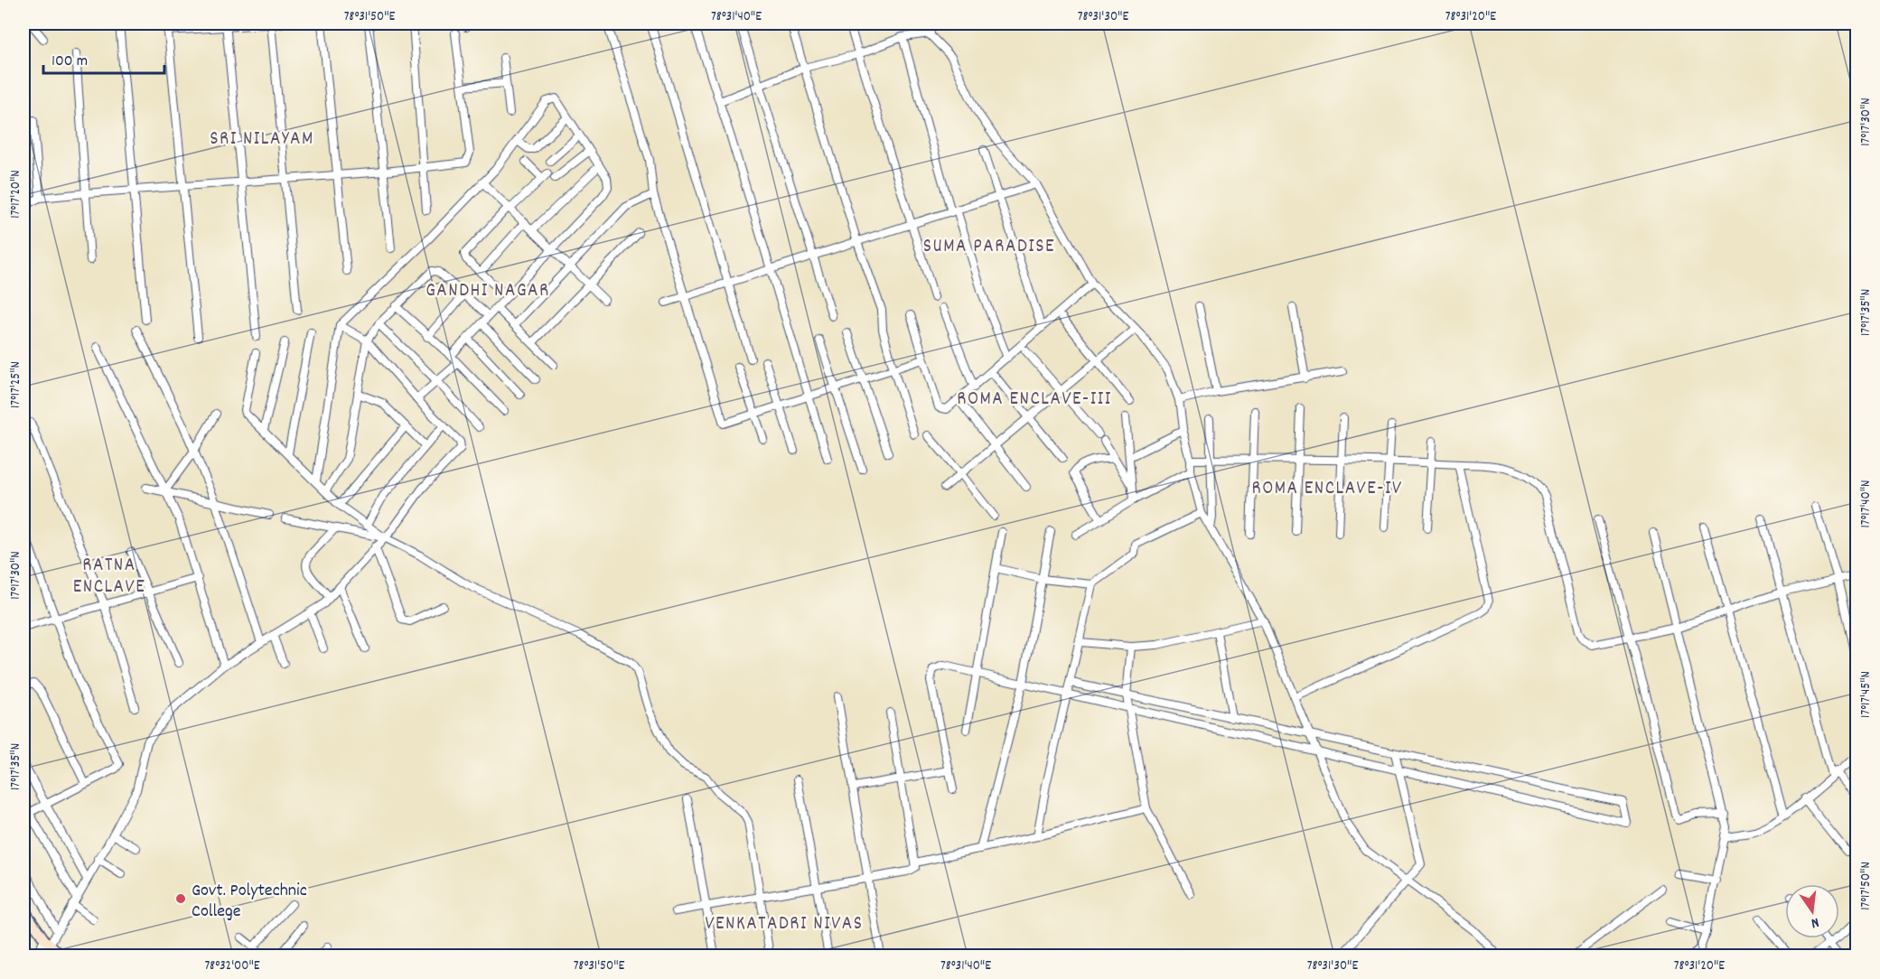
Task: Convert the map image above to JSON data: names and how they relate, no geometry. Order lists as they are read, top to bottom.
{
  "districts": [
    "SRI NILAYAM",
    "SUMA PARADISE",
    "GANDHI NAGAR",
    "ROMA ENCLAVE-III",
    "ROMA ENCLAVE-IV",
    "RATNA ENCLAVE",
    "VENKATADRI NIVAS"
  ],
  "places": ["Govt. Polytechnic College"],
  "scale_bar": "100 m",
  "north": "bottom",
  "coordinates": [
    "78°31'50\"E",
    "78°31'40\"E",
    "78°31'30\"E",
    "78°31'20\"E",
    "17°17'30\"N",
    "17°17'20\"N",
    "17°17'35\"N",
    "17°17'25\"N",
    "17°17'40\"N",
    "17°17'45\"N",
    "17°17'50\"N",
    "78°32'00\"E"
  ]
}
